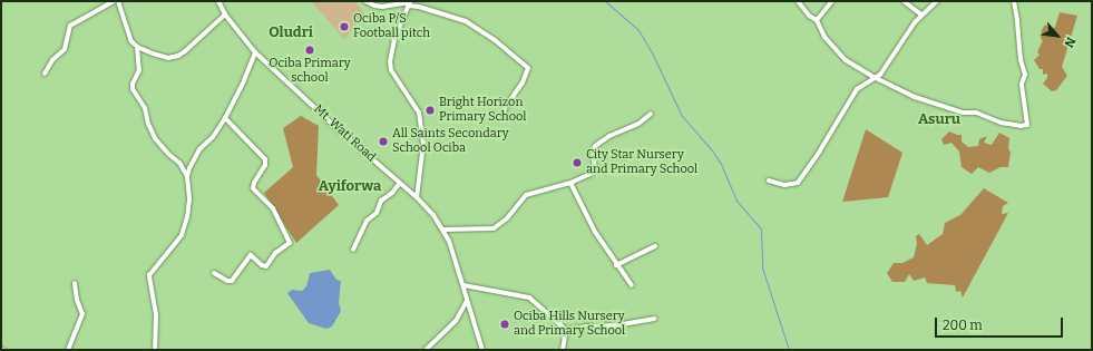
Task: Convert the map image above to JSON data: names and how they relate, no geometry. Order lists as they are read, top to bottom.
{
  "streets": {
    "street": ["Mt. Wati Road"]
  },
  "districts": ["Oludri", "Asuru", "Ayiforwa"],
  "places": [
    "Ociba P/S Football pitch",
    "Ociba Primary school",
    "Bright Horizon Primary School",
    "All Saints Secondary School Ociba",
    "City Star Nursery and Primary School",
    "Ociba Hills Nursery and Primary School"
  ],
  "scale_bar": "200 m",
  "north": "bottom right"
}
